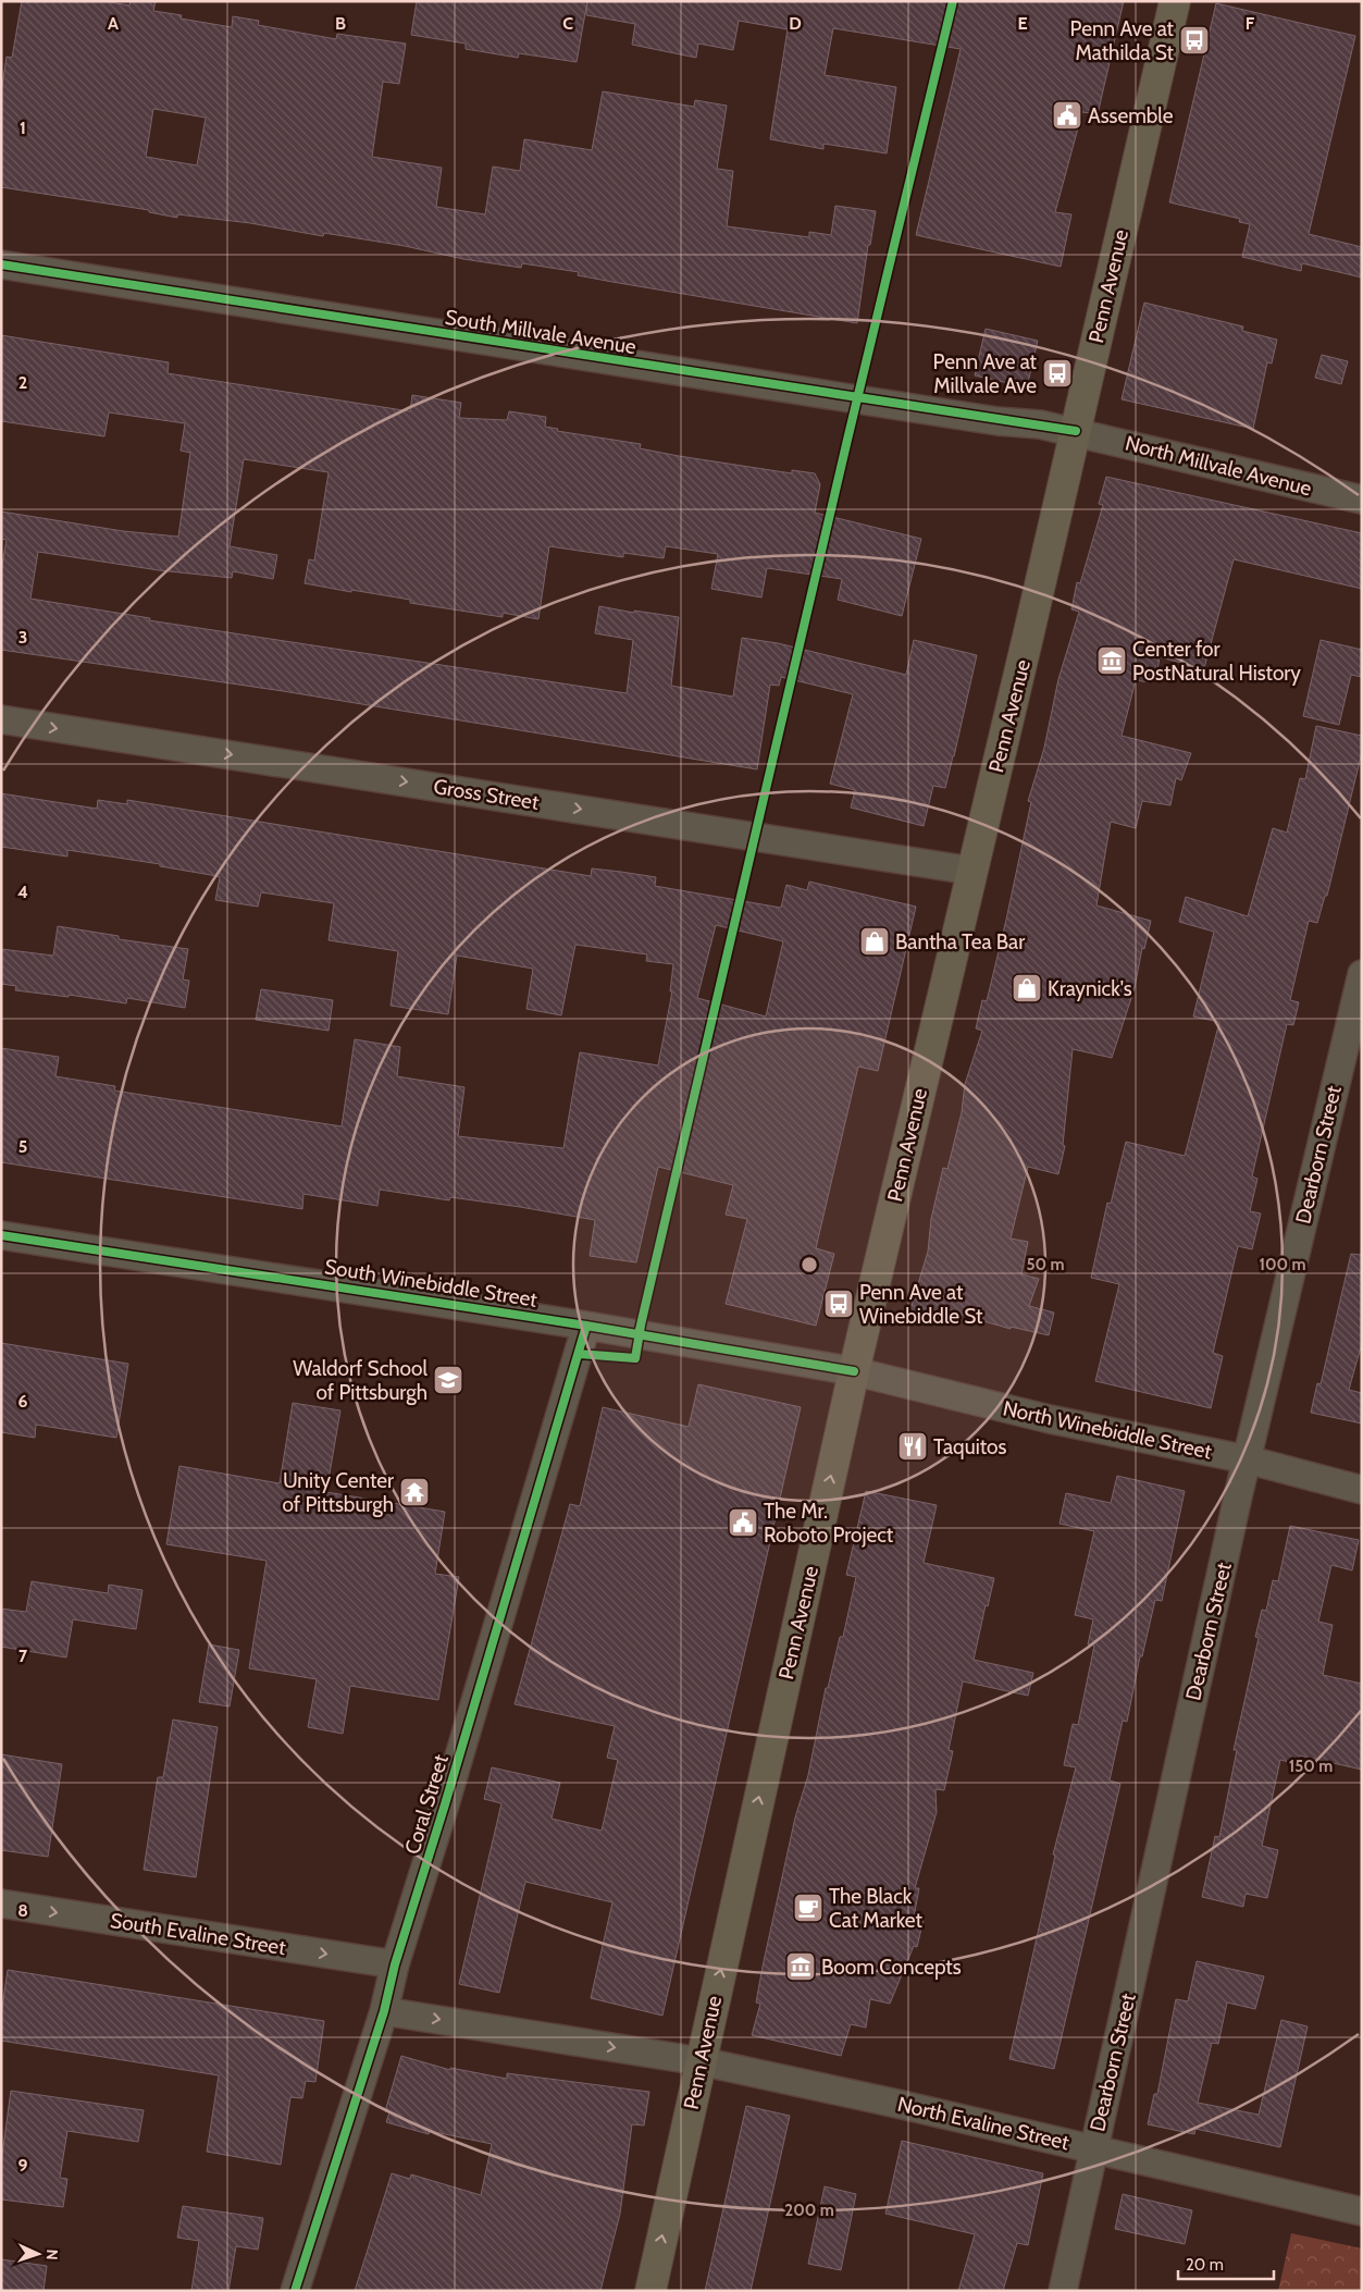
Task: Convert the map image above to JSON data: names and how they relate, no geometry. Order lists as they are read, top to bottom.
{
  "streets": {
    "main road": ["Penn Avenue"],
    "street": [
      "South Millvale Avenue",
      "North Millvale Avenue",
      "Gross Street",
      "Dearborn Street",
      "South Winebiddle Street",
      "North Winebiddle Street",
      "Coral Street",
      "South Evaline Street",
      "North Evaline Street"
    ]
  },
  "crossings": [
    ["Penn Avenue", "South Millvale Avenue"],
    ["Penn Avenue", "North Millvale Avenue"],
    ["Penn Avenue", "Gross Street"],
    ["Penn Avenue", "South Winebiddle Street"],
    ["Penn Avenue", "North Winebiddle Street"],
    ["Penn Avenue", "North Evaline Street"],
    ["South Millvale Avenue", "North Millvale Avenue"],
    ["Dearborn Street", "North Winebiddle Street"],
    ["Dearborn Street", "North Evaline Street"],
    ["South Winebiddle Street", "North Winebiddle Street"],
    ["South Winebiddle Street", "Coral Street"],
    ["Coral Street", "South Evaline Street"]
  ],
  "one_way": ["Penn Avenue", "Gross Street", "South Evaline Street"],
  "places": {
    "bus stop": ["Penn Ave at Mathilda St", "Penn Ave at Millvale Ave", "Penn Ave at Winebiddle St"],
    "public building": ["Assemble", "The Mr. Roboto Project"],
    "museum": ["Center for PostNatural History", "Boom Concepts"],
    "shop": ["Bantha Tea Bar", "Kraynick's"],
    "school or university": ["Waldorf School of Pittsburgh"],
    "restaurant": ["Taquitos"],
    "temple": ["Unity Center of Pittsburgh"],
    "cafe": ["The Black Cat Market"]
  },
  "scale_bar": "20 m",
  "north": "right",
  "grid": {
    "columns": [
      "A",
      "B",
      "C",
      "D",
      "E",
      "F"
    ],
    "rows": [
      "1",
      "2",
      "3",
      "4",
      "5",
      "6",
      "7",
      "8",
      "9"
    ]
  },
  "rings": [
    "50 m",
    "100 m",
    "150 m",
    "200 m"
  ]
}
